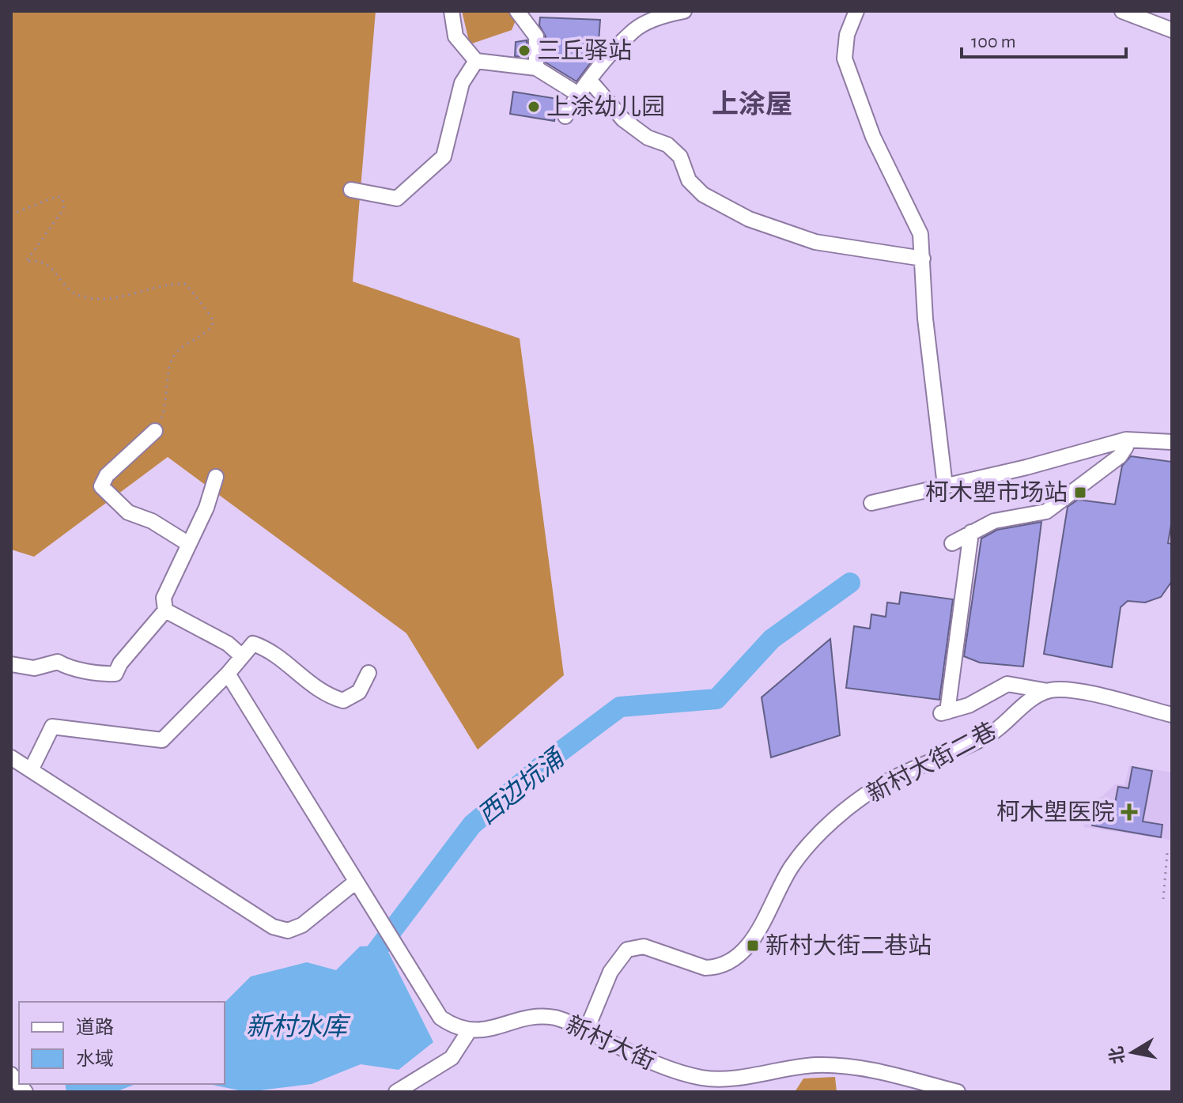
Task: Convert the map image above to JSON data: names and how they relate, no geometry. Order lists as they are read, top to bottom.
{
  "streets": {
    "street": ["新村大街二巷", "新村大街"]
  },
  "crossings": [
    ["新村大街二巷", "新村大街"]
  ],
  "districts": ["上涂屋"],
  "water": ["西边坑涌", "新村水库"],
  "places": {
    "other": ["三丘驿站", "上涂幼儿园"],
    "transit": ["柯木塱市场站", "新村大街二巷站"],
    "health": ["柯木塱医院"]
  },
  "legend": ["道路", "水域"],
  "scale_bar": "100 m",
  "north": "left"
}
